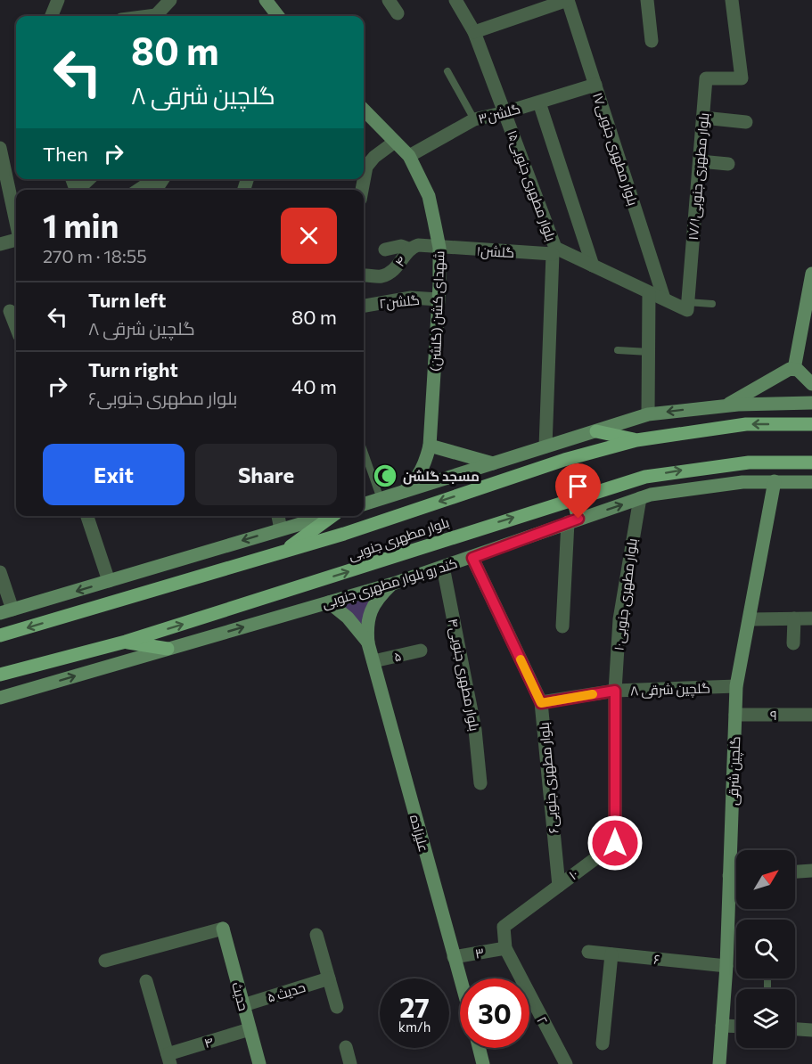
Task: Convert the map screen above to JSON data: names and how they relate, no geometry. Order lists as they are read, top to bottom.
{
  "streets": {
    "main road": ["بلوار مطهری جنوبی"],
    "street": [
      "گلشن۳",
      "بلوار مطهری جنوبی۱۷",
      "بلوار مطهری جنوبی۱۷/۱",
      "بلوار مطهری جنوبی۱۵",
      "گلشن۱",
      "۴",
      "گلشن۲",
      "شهدای کشن (گلشن)",
      "کند رو بلوار مطهری جنوبی",
      "بلوار مطهری جنوبی۱۰",
      "۵",
      "بلوار مطهری جنوبی۴",
      "۸ گلچین شرقی",
      "۹",
      "گلچین شرقی",
      "بلوار مطهری جنوبی۶",
      "علیزاده",
      "۱۰",
      "۳",
      "۶",
      "حدیث ۵",
      "حدیث",
      "۲"
    ]
  },
  "crossings": [
    ["گلشن۳", "بلوار مطهری جنوبی۱۷"],
    ["گلشن۳", "بلوار مطهری جنوبی۱۵"],
    ["گلشن۳", "شهدای کشن (گلشن)"],
    ["بلوار مطهری جنوبی۱۵", "گلشن۱"],
    ["گلشن۱", "۴"],
    ["گلشن۱", "شهدای کشن (گلشن)"],
    ["۴", "شهدای کشن (گلشن)"],
    ["۴", "حدیث"],
    ["گلشن۲", "شهدای کشن (گلشن)"],
    ["کند رو بلوار مطهری جنوبی", "بلوار مطهری جنوبی۱۰"],
    ["کند رو بلوار مطهری جنوبی", "بلوار مطهری جنوبی۴"],
    ["کند رو بلوار مطهری جنوبی", "گلچین شرقی"],
    ["کند رو بلوار مطهری جنوبی", "بلوار مطهری جنوبی۶"],
    ["کند رو بلوار مطهری جنوبی", "علیزاده"],
    ["بلوار مطهری جنوبی۱۰", "۸ گلچین شرقی"],
    ["بلوار مطهری جنوبی۱۰", "۱۰"],
    ["۵", "علیزاده"],
    ["۸ گلچین شرقی", "گلچین شرقی"],
    ["۸ گلچین شرقی", "بلوار مطهری جنوبی۶"],
    ["۸ گلچین شرقی", "۱۰"],
    ["۹", "گلچین شرقی"],
    ["گلچین شرقی", "۶"],
    ["بلوار مطهری جنوبی۶", "۱۰"],
    ["علیزاده", "۳"],
    ["۱۰", "۳"],
    ["۱۰", "۲"],
    ["۳", "۲"],
    ["حدیث ۵", "حدیث"]
  ],
  "places": {
    "mosque": ["مسجد گلشن"]
  },
  "north": "top right",
  "page": {
    "turn": ["80 m", "۸ گلچین شرقی"],
    "then": "Then",
    "heading": ["1 min", "270 m · 18:55"],
    "list": [
      {
        "name": "Turn left",
        "note": "۸ گلچین شرقی",
        "value": "80 m"
      },
      {
        "name": "Turn right",
        "note": "بلوار مطهری جنوبی۶",
        "value": "40 m"
      }
    ],
    "buttons": ["Exit", "Share"],
    "speed": "27 km/h",
    "limit": "30"
  }
}
